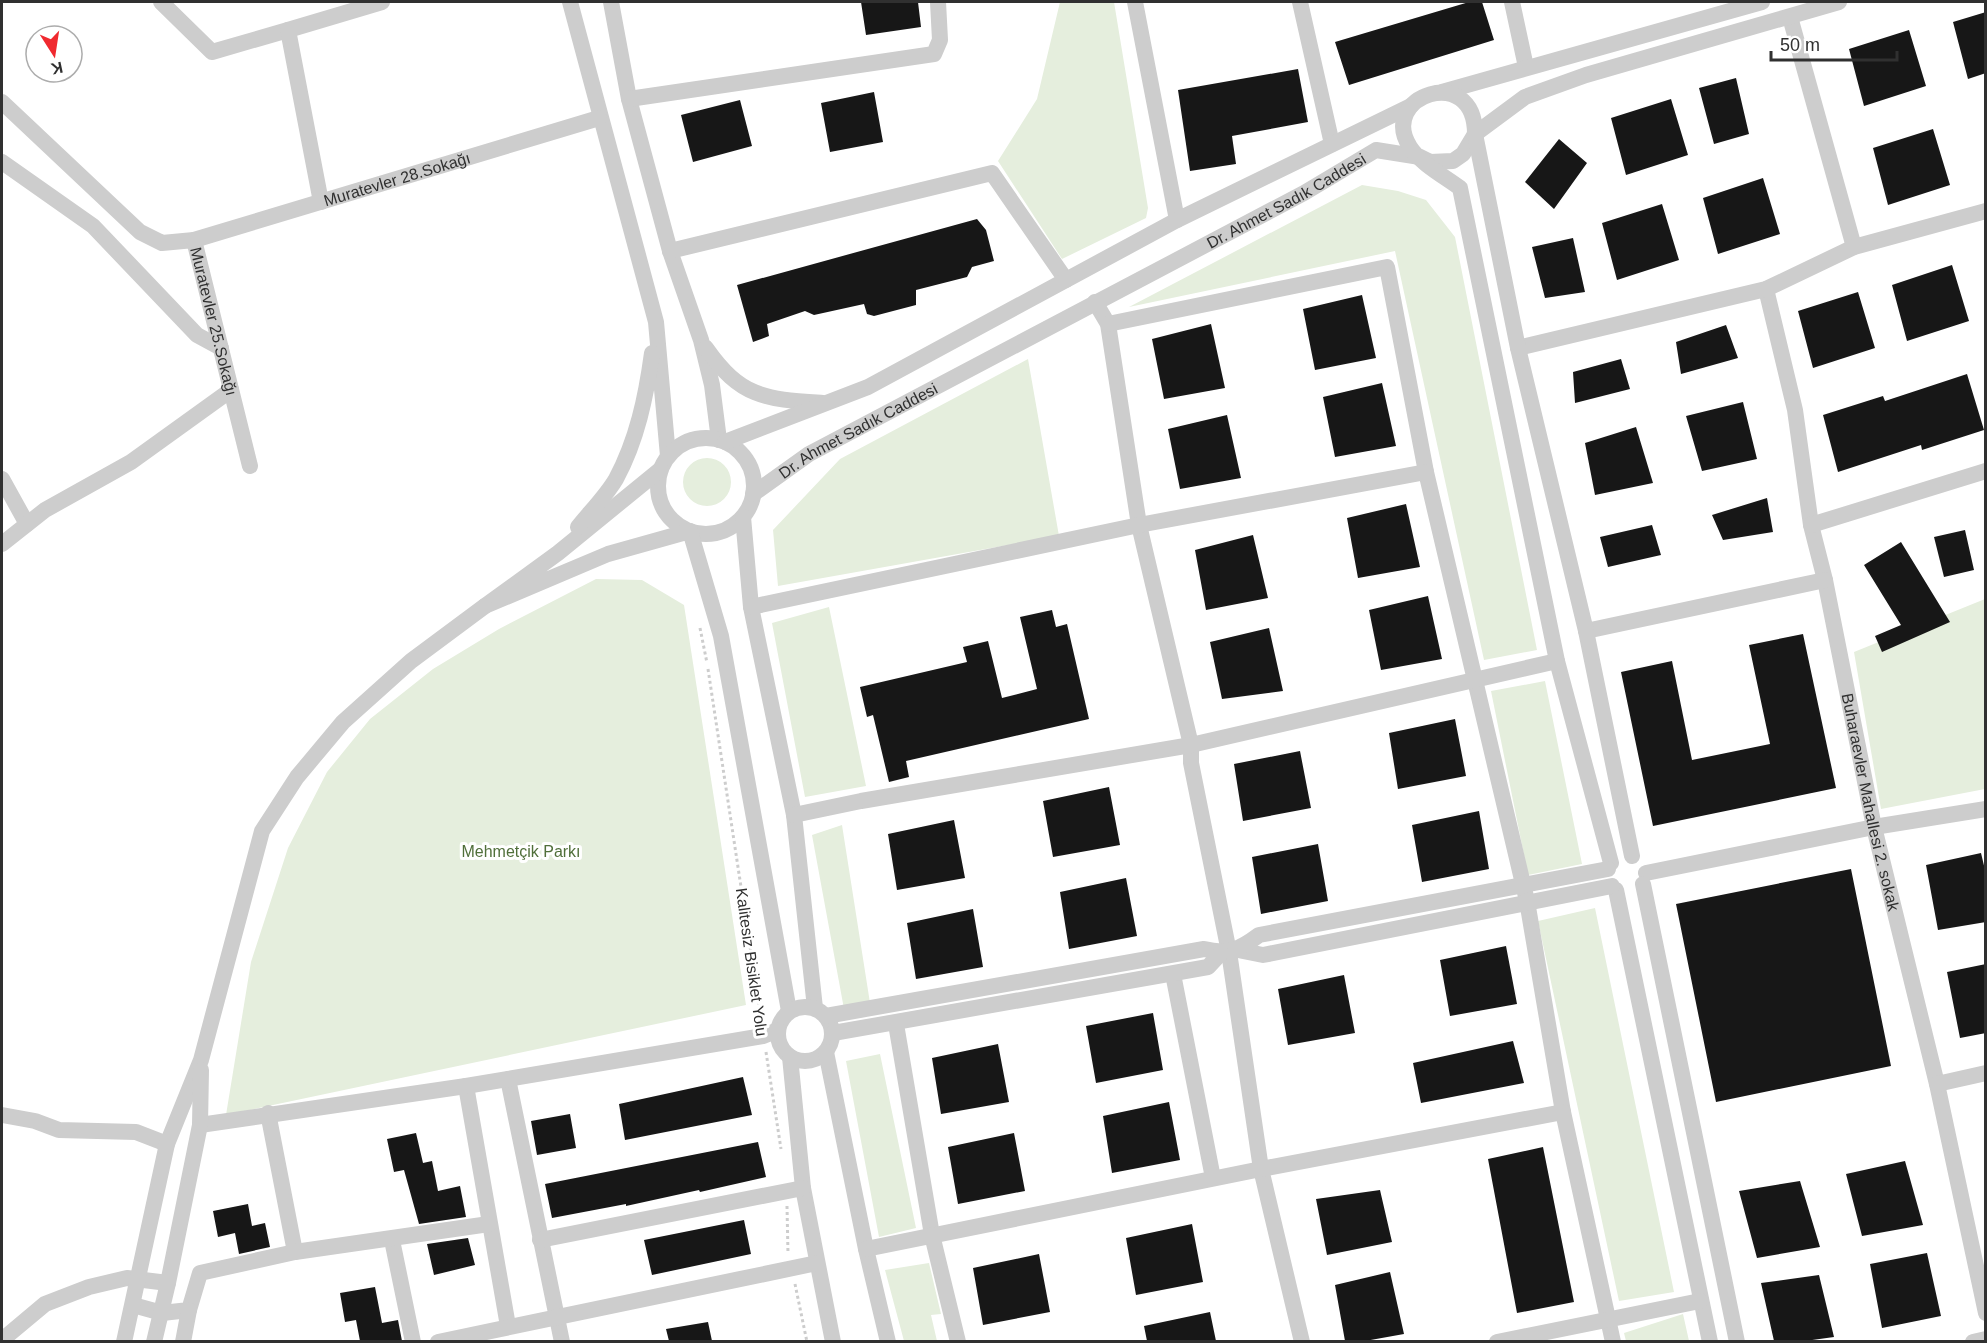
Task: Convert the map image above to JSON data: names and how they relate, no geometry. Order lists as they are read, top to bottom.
{
  "streets": {
    "street": [
      "Muratevler 28.Sokağı",
      "Dr. Ahmet Sadık Caddesi",
      "Muratevler 25.Sokağı",
      "Buharaevler Mahallesi 2. sokak"
    ],
    "path": ["Kalitesiz Bisiklet Yolu"]
  },
  "crossings": [
    ["Muratevler 28.Sokağı", "Muratevler 25.Sokağı"]
  ],
  "parks": ["Mehmetçik Parkı"],
  "scale_bar": "50 m",
  "north": "bottom"
}
